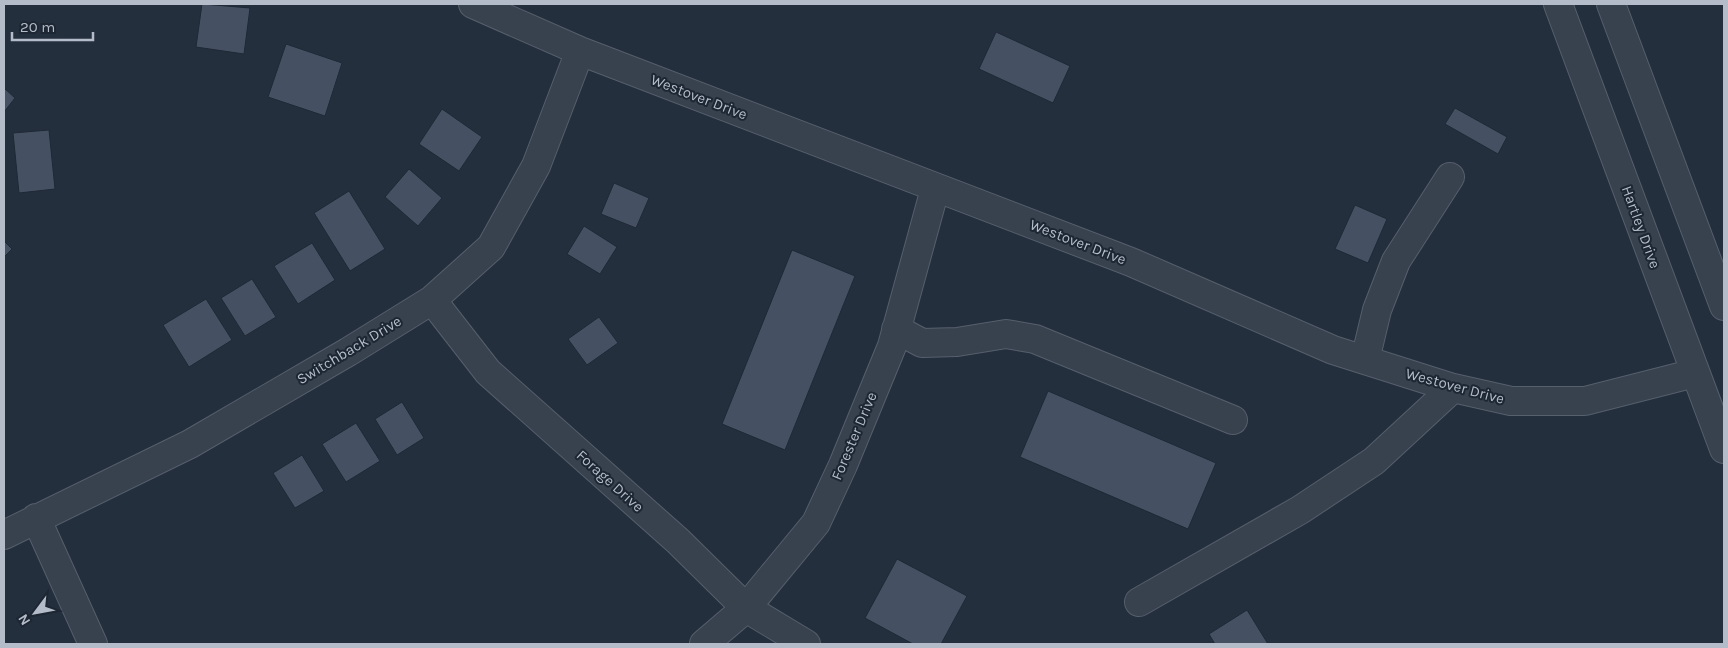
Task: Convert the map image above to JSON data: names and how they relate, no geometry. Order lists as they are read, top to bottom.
{
  "streets": {
    "street": [
      "Westover Drive",
      "Hartley Drive",
      "Switchback Drive",
      "Forester Drive",
      "Forage Drive"
    ]
  },
  "crossings": [
    ["Westover Drive", "Hartley Drive"],
    ["Westover Drive", "Switchback Drive"],
    ["Westover Drive", "Forester Drive"],
    ["Switchback Drive", "Forage Drive"],
    ["Forester Drive", "Forage Drive"]
  ],
  "scale_bar": "20 m",
  "north": "bottom left"
}
